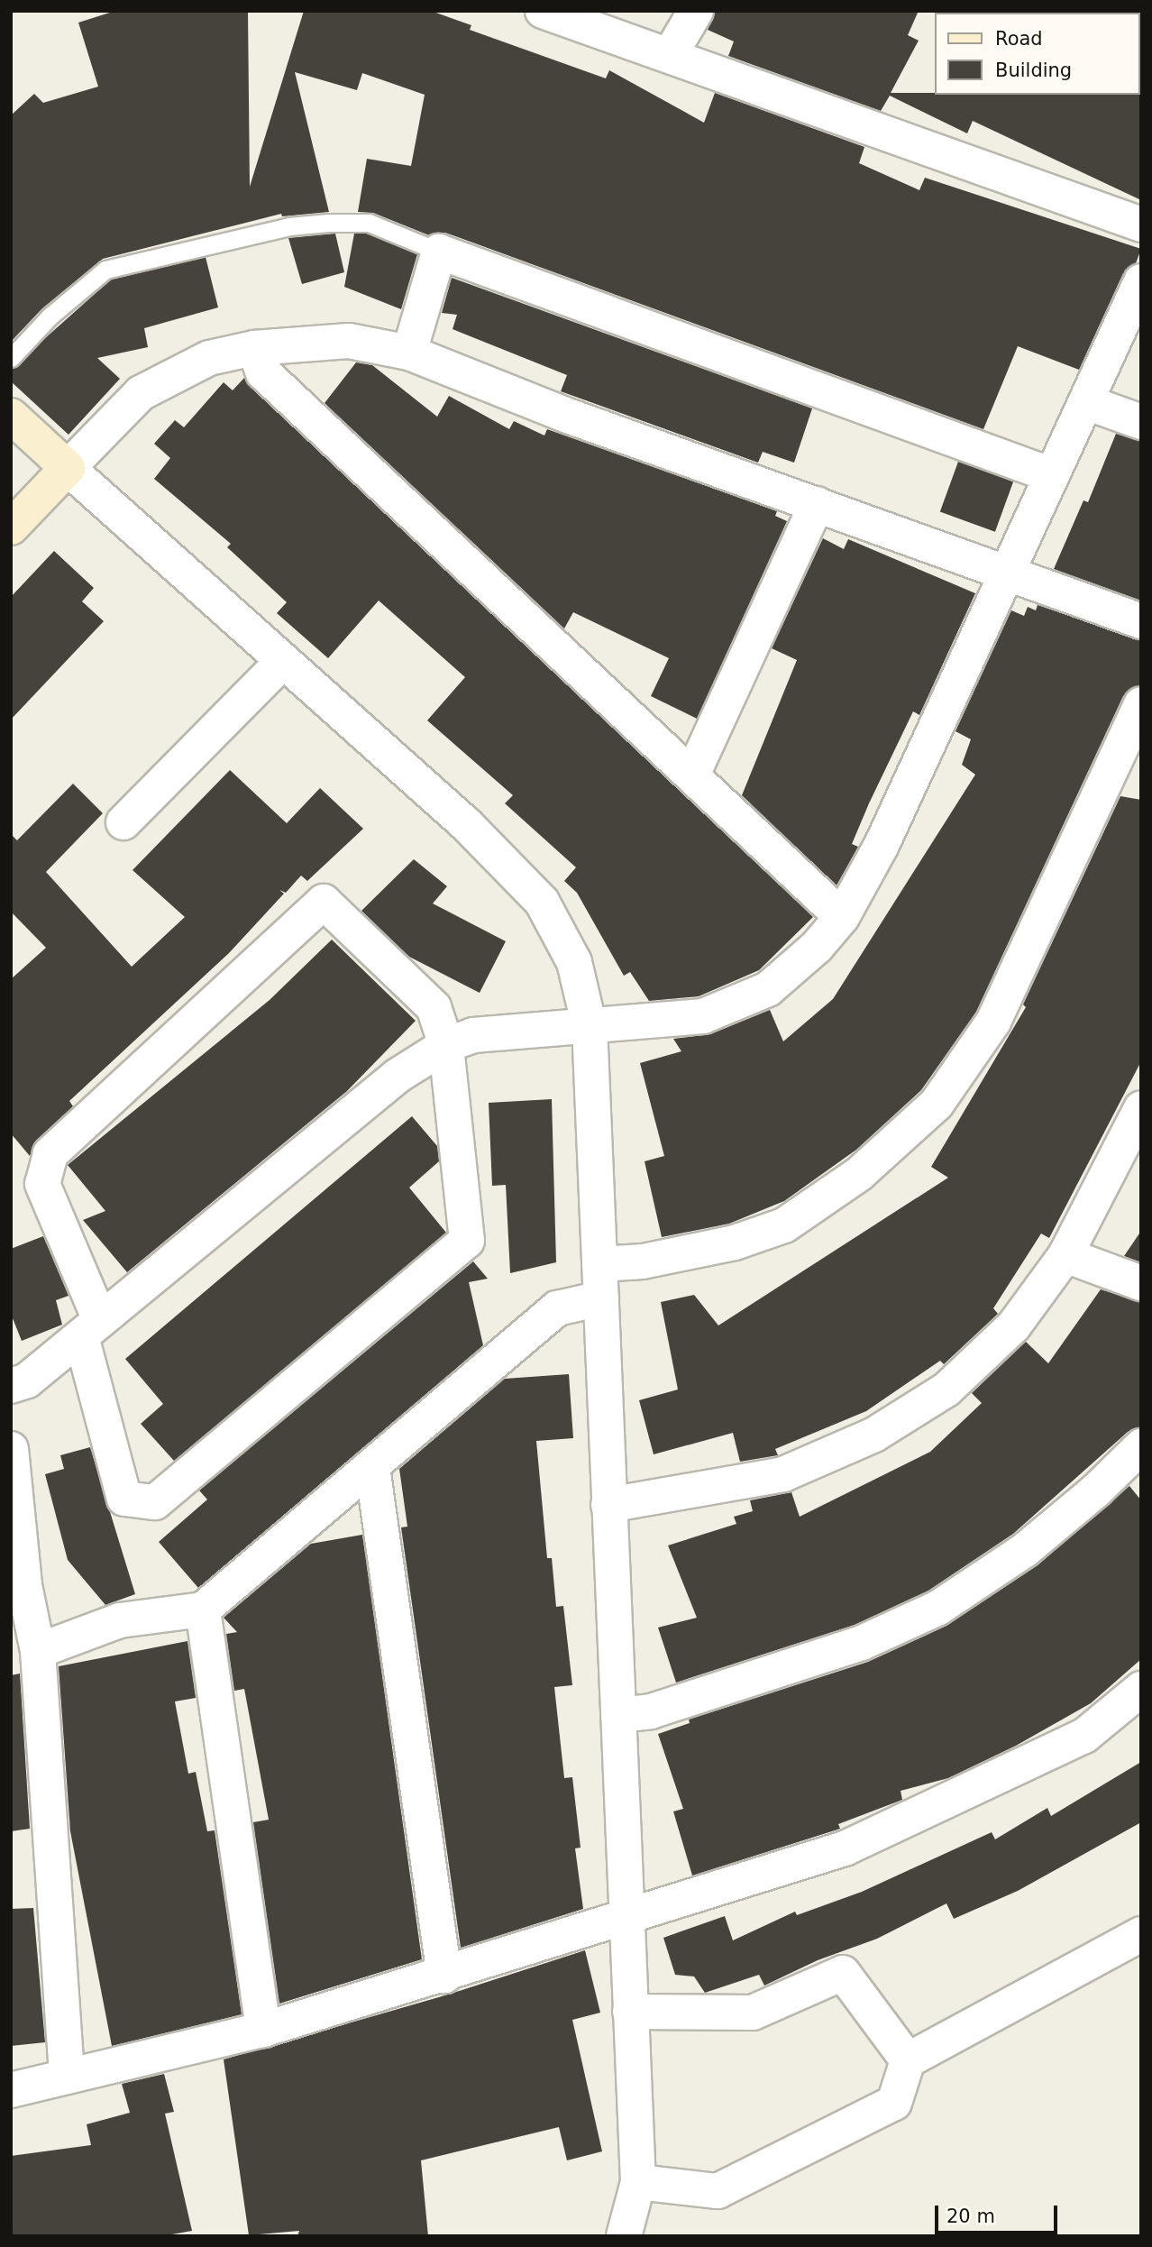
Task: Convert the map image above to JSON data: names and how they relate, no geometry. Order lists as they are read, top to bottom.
{
  "legend": ["Road", "Building"],
  "scale_bar": "20 m"
}
